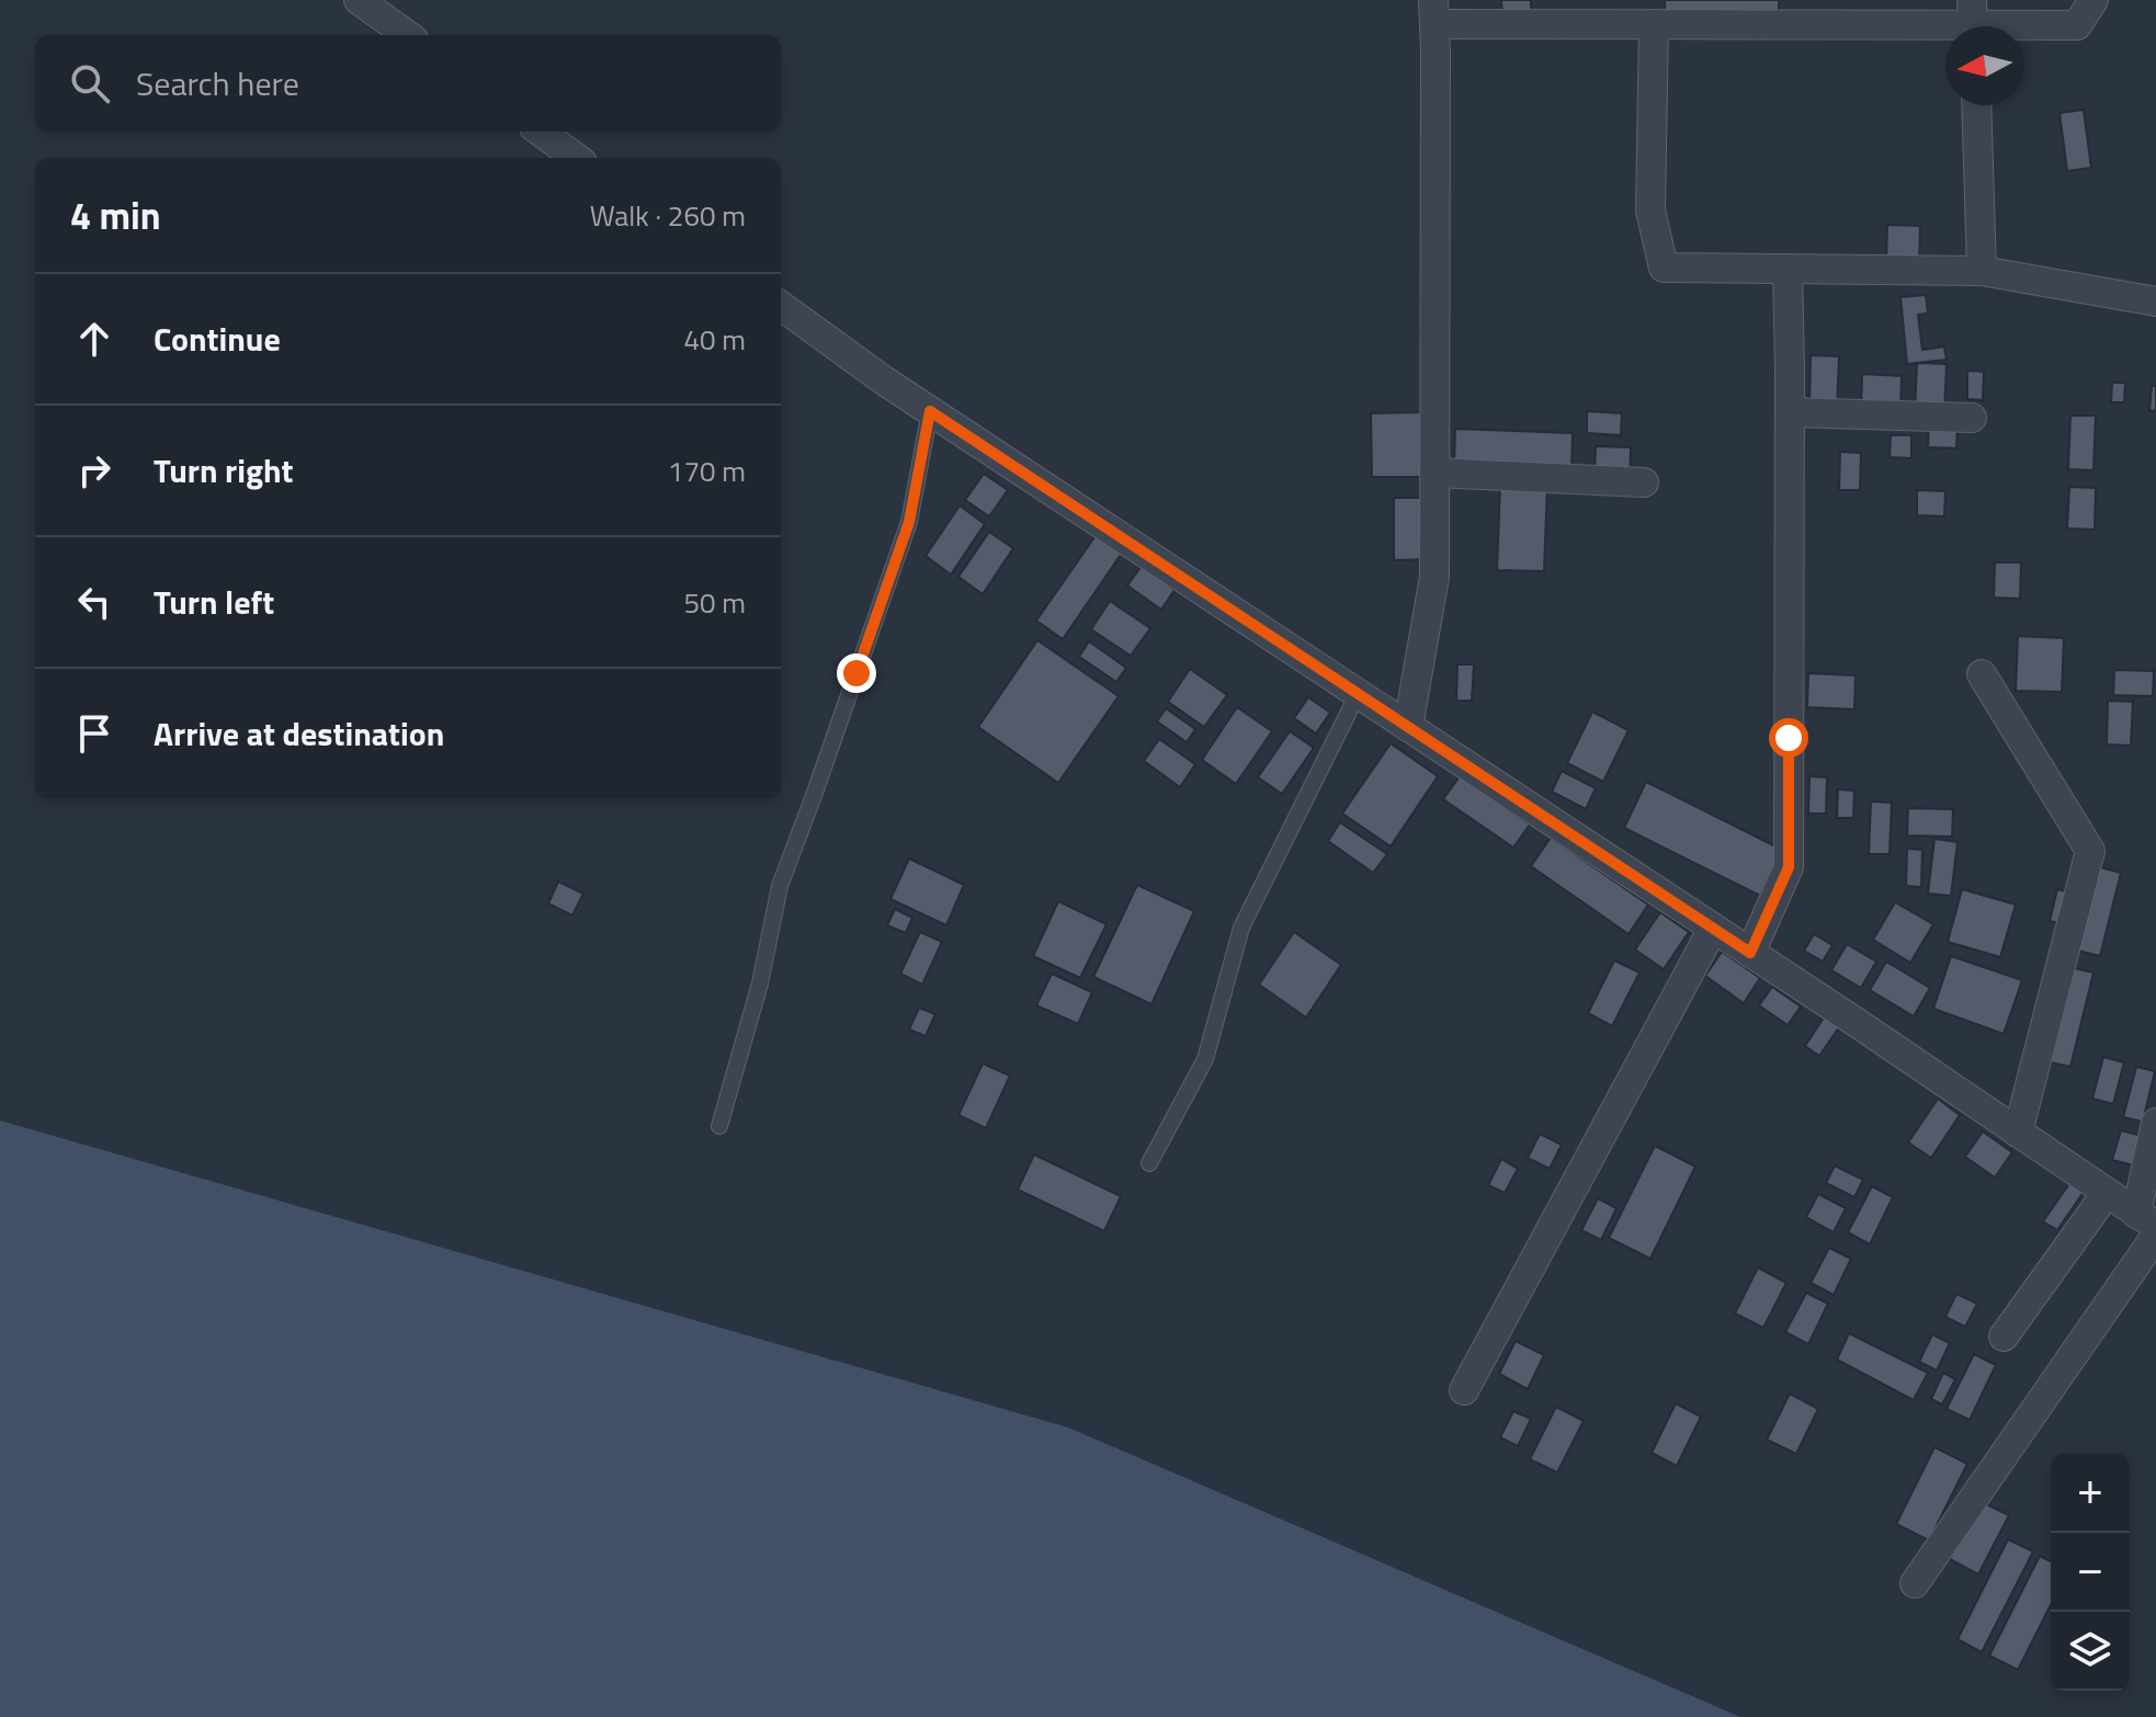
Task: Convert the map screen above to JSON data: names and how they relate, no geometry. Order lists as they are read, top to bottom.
{
  "north": "left",
  "page": {
    "search": "Search here",
    "heading": ["4 min", "Walk · 260 m"],
    "list": [
      ["Continue", "40 m"],
      ["Turn right", "170 m"],
      ["Turn left", "50 m"],
      "Arrive at destination"
    ],
    "map_buttons": ["+", "−"]
  }
}
